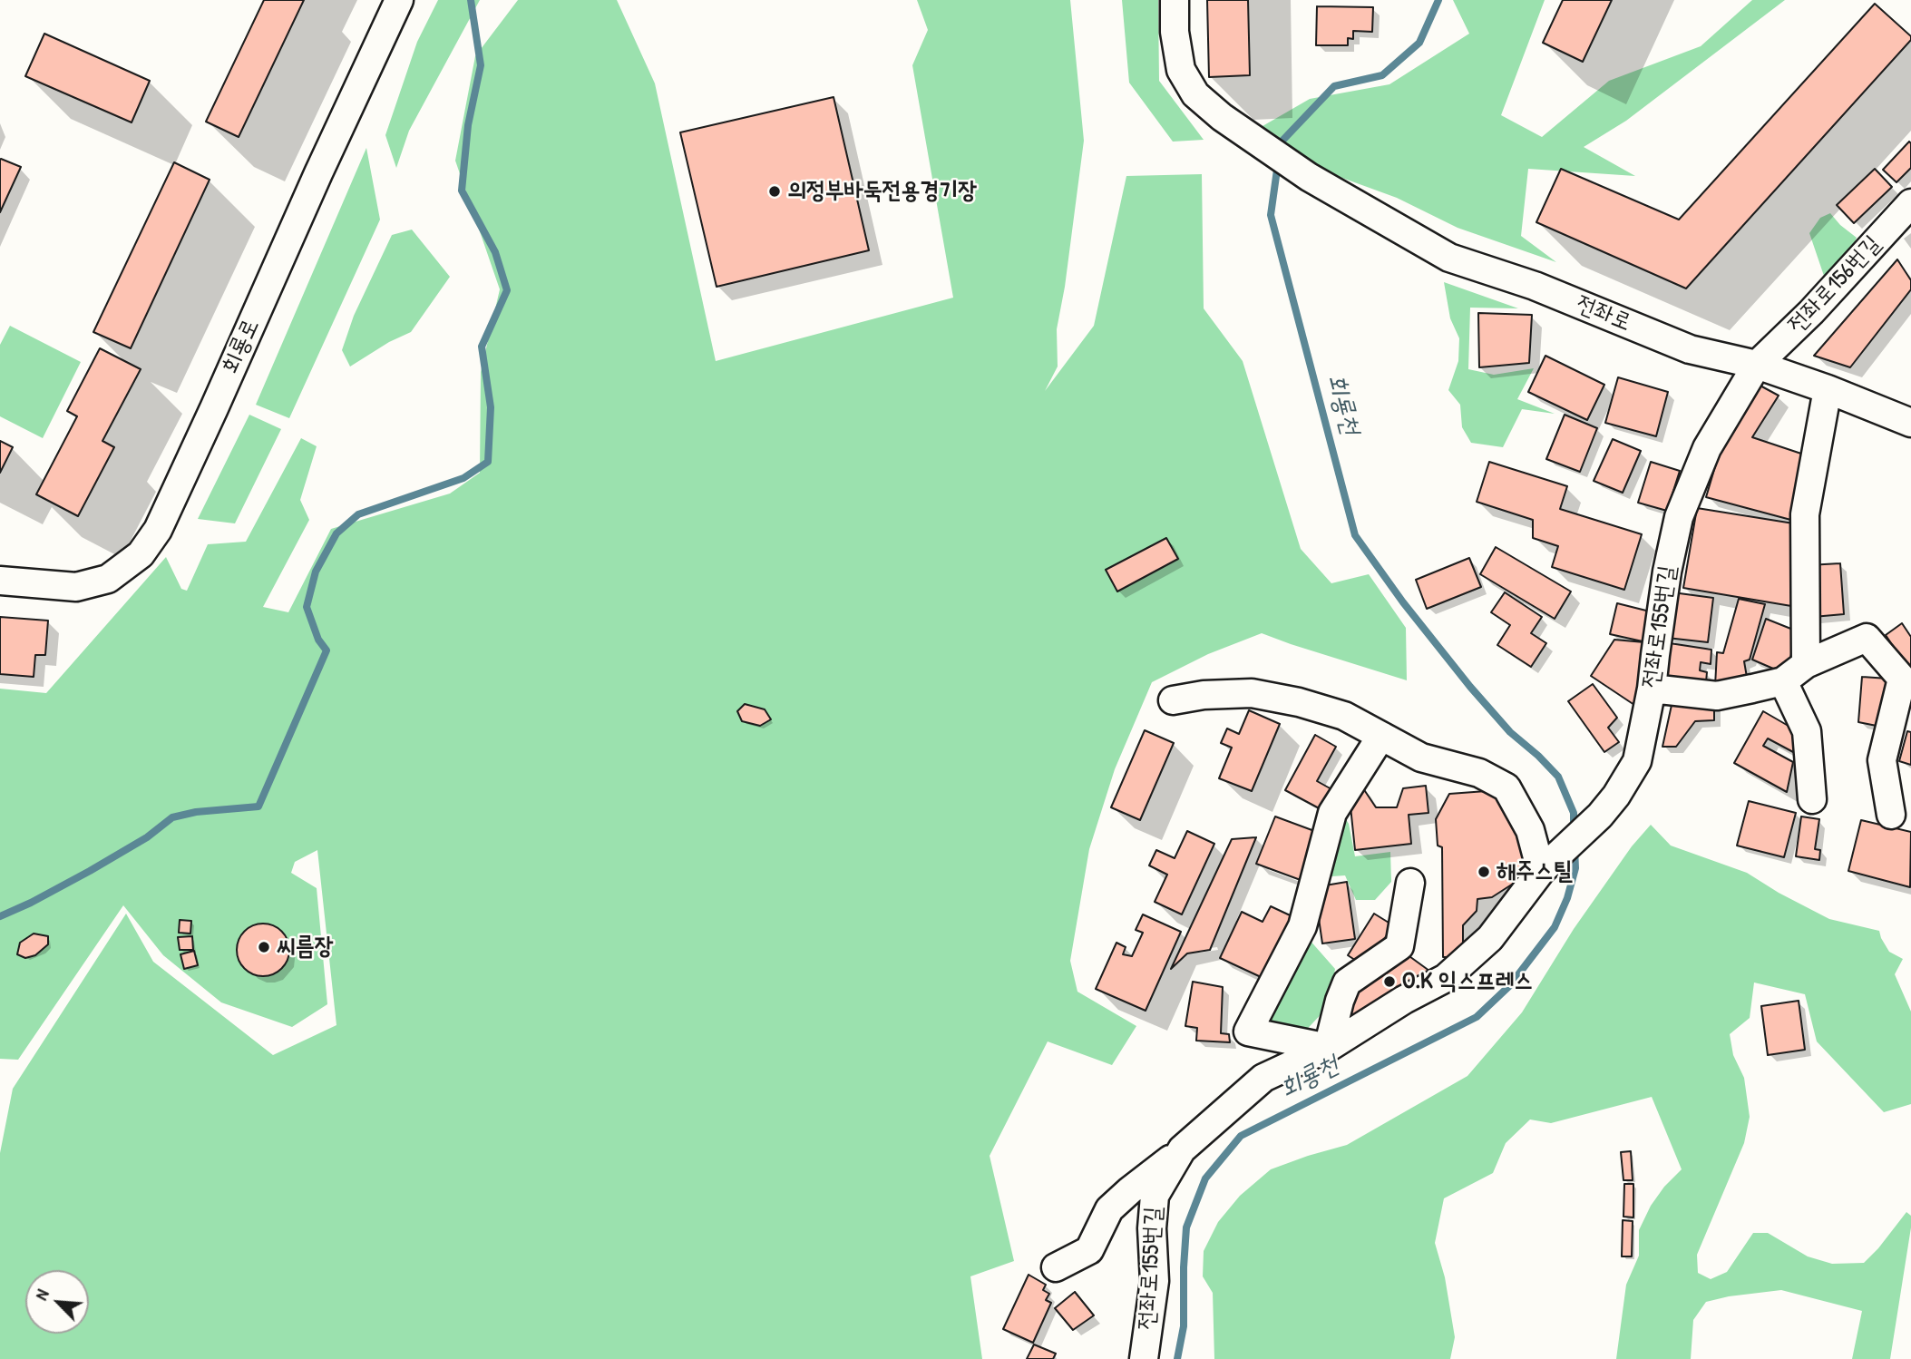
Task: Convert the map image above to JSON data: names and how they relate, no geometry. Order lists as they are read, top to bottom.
{
  "streets": {
    "street": [
      "전좌로156번길",
      "전좌로",
      "회룡로",
      "전좌로155번길"
    ]
  },
  "crossings": [
    ["전좌로156번길", "전좌로"],
    ["전좌로156번길", "전좌로155번길"],
    ["전좌로", "전좌로155번길"]
  ],
  "water": ["회룡천"],
  "places": [
    "의정부바둑전용경기장",
    "해주스틸",
    "씨름장",
    "O.K 익스프레스"
  ],
  "north": "top left"
}
